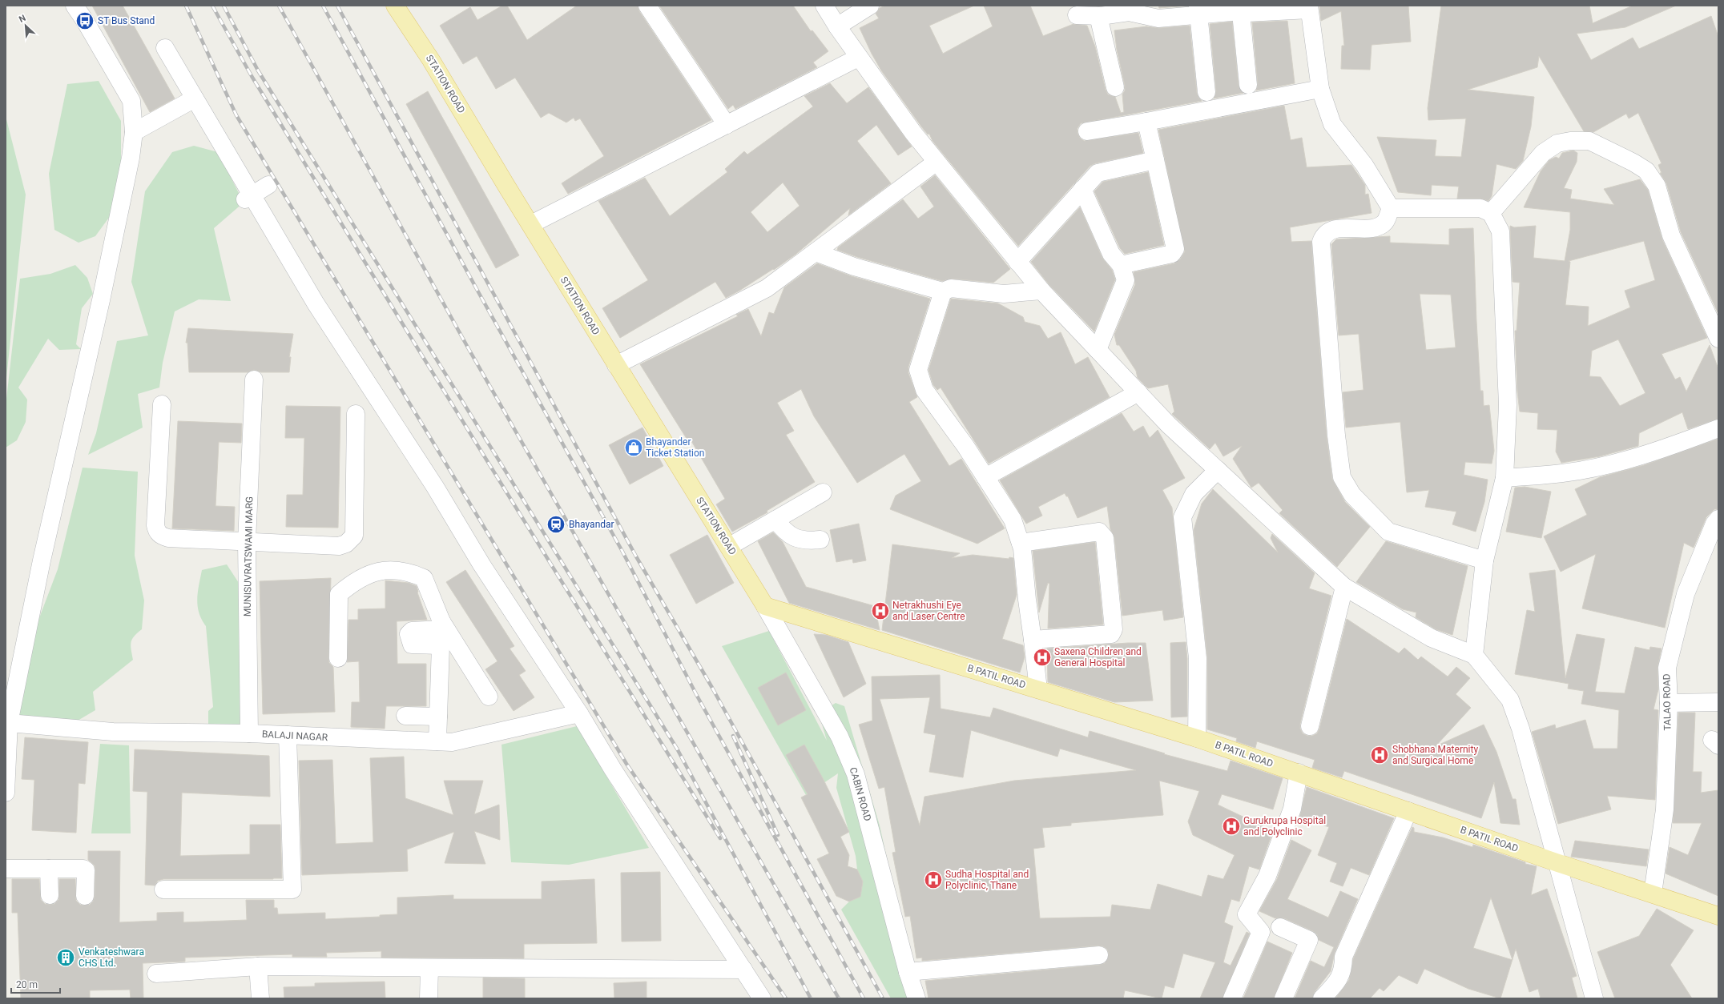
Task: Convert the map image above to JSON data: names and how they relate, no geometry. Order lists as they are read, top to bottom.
{
  "streets": {
    "main road": ["STATION ROAD", "B PATIL ROAD"],
    "street": [
      "MUNISUVRATSWAMI MARG",
      "TALAO ROAD",
      "BALAJI NAGAR",
      "CABIN ROAD"
    ]
  },
  "crossings": [
    ["STATION ROAD", "B PATIL ROAD"],
    ["STATION ROAD", "CABIN ROAD"],
    ["MUNISUVRATSWAMI MARG", "BALAJI NAGAR"],
    ["B PATIL ROAD", "TALAO ROAD"],
    ["B PATIL ROAD", "CABIN ROAD"]
  ],
  "places": {
    "bus stop": ["ST Bus Stand"],
    "shop": ["Bhayander Ticket Station"],
    "station": ["Bhayandar"],
    "hospital": [
      "Netrakhushi Eye and Laser Centre",
      "Saxena Children and General Hospital",
      "Shobhana Maternity and Surgical Home",
      "Gurukrupa Hospital and Polyclinic",
      "Sudha Hospital and Polyclinic, Thane"
    ],
    "building": ["Venkateshwara CHS Ltd."]
  },
  "scale_bar": "20 m",
  "north": "top left"
}
